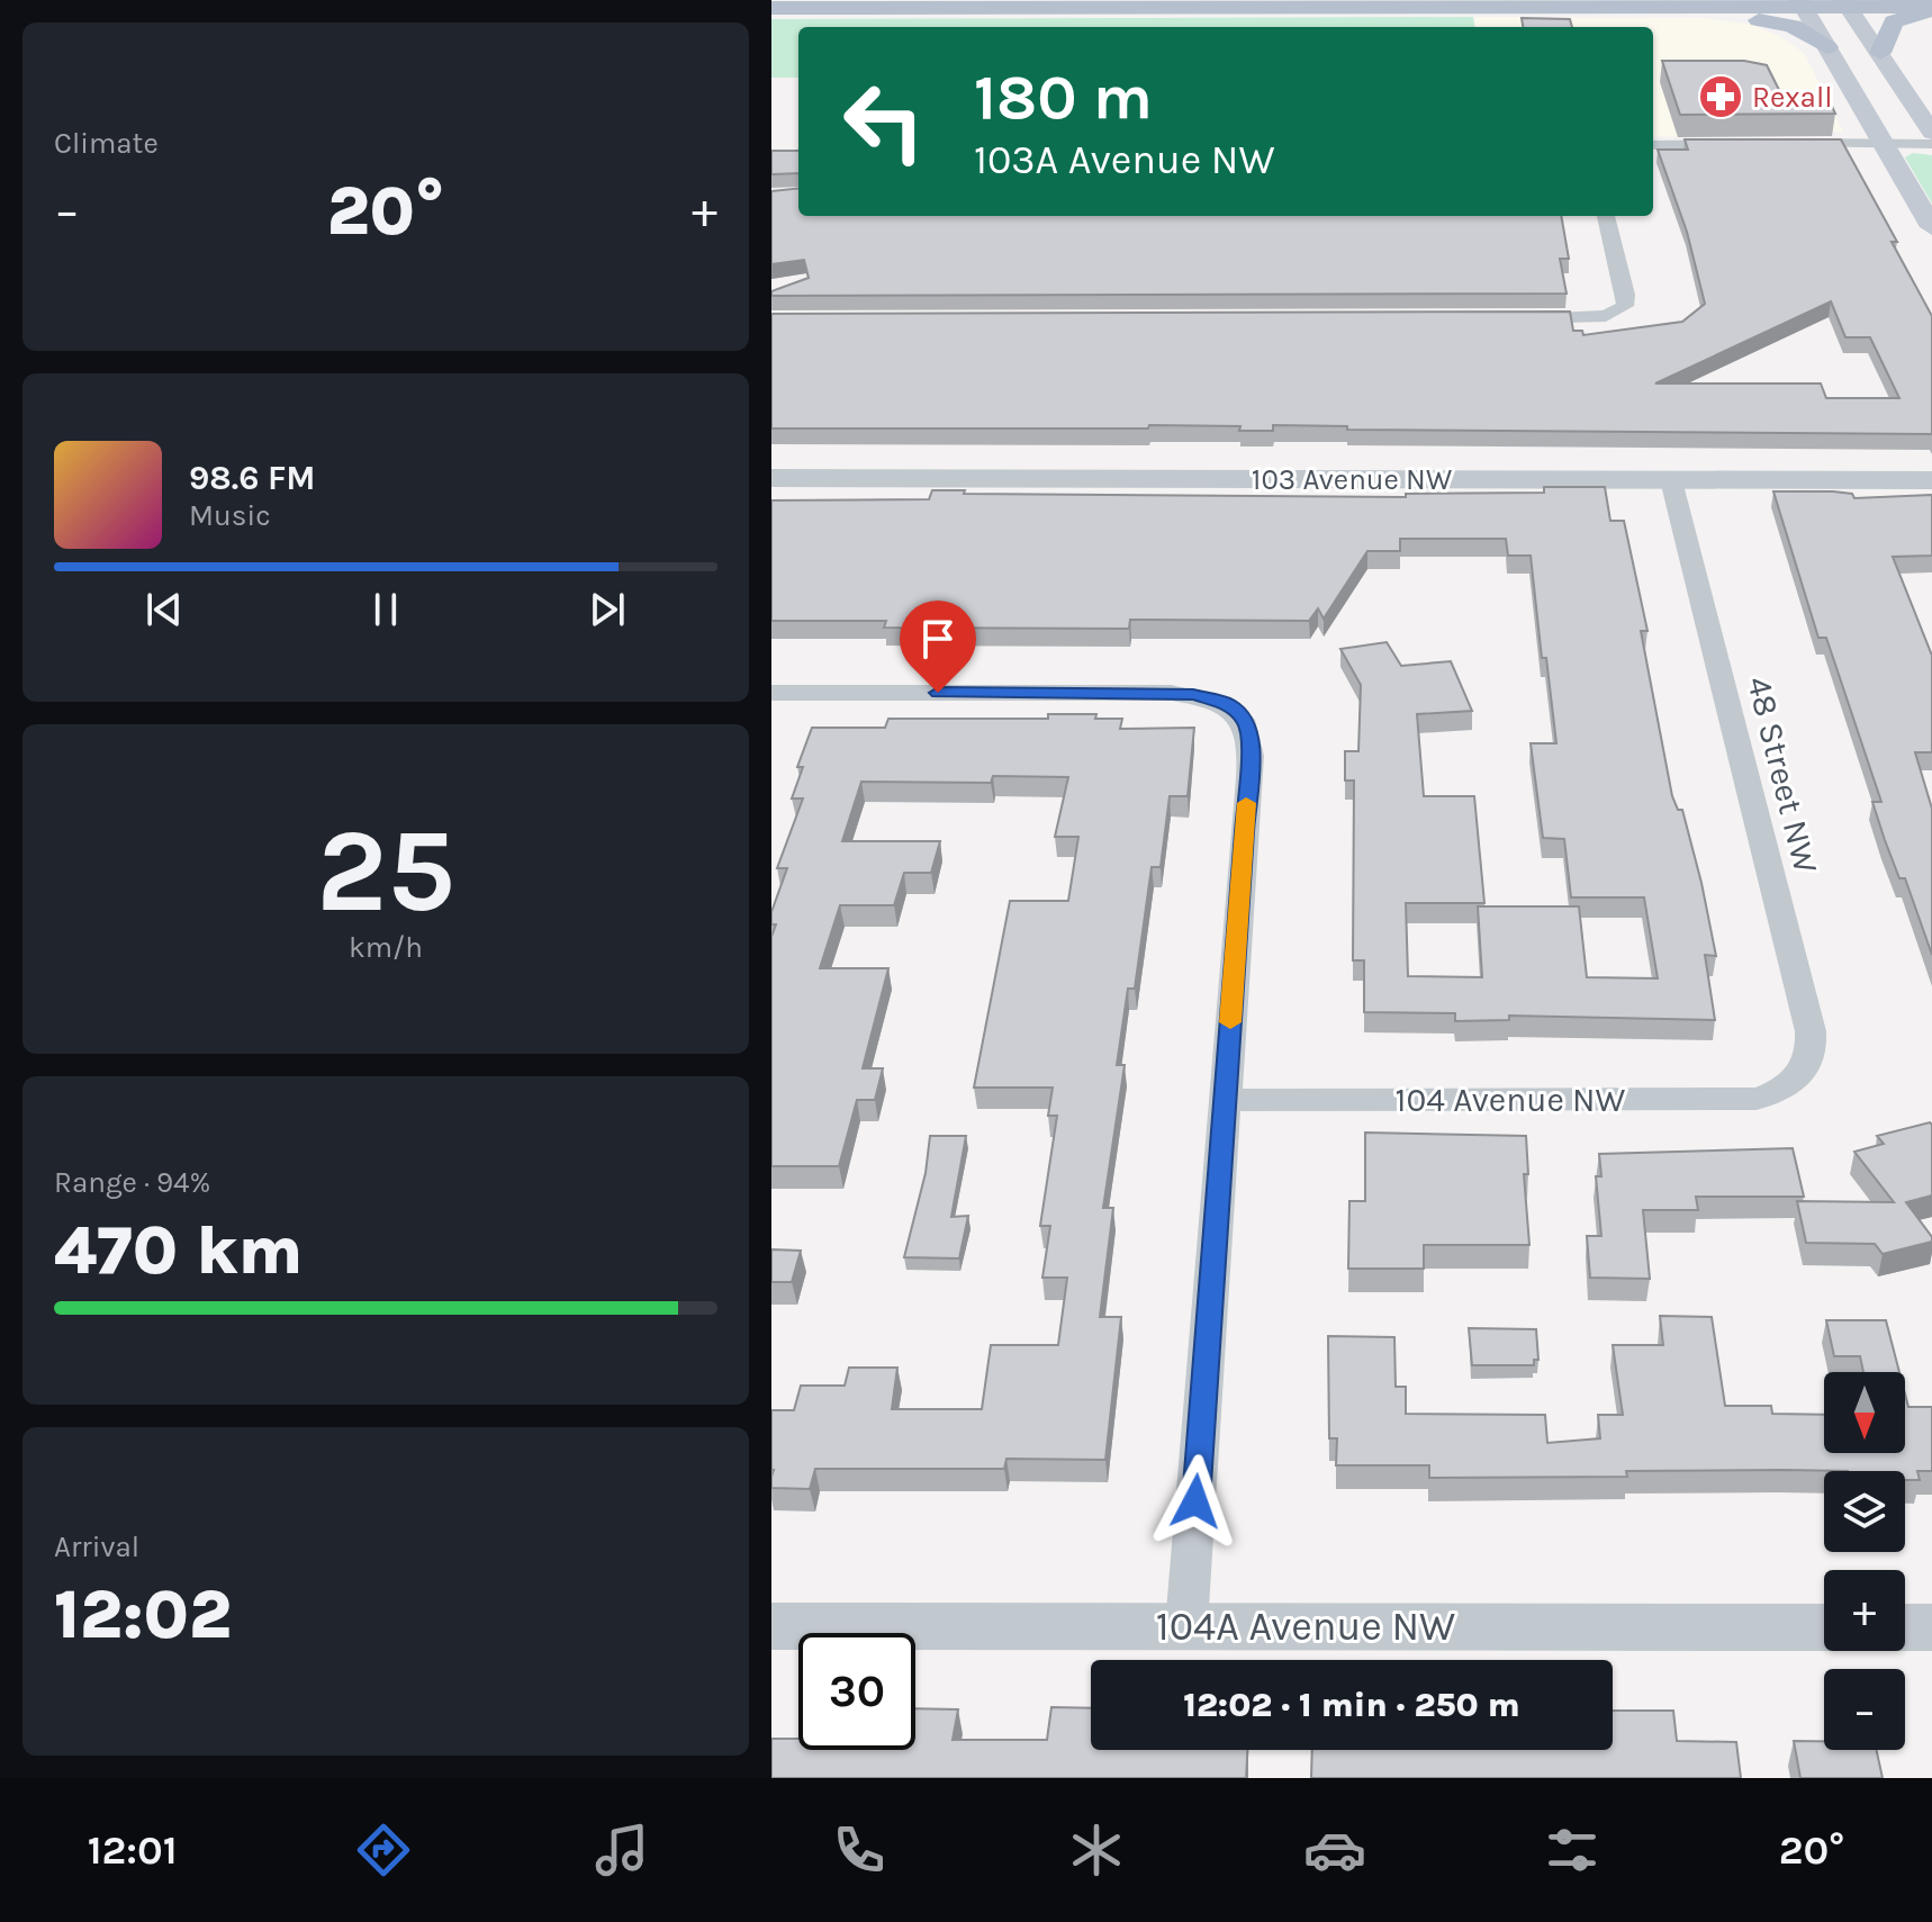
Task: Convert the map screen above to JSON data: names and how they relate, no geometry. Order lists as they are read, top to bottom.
{
  "streets": {
    "street": [
      "103 Avenue NW",
      "48 Street NW",
      "104 Avenue NW",
      "104A Avenue NW"
    ]
  },
  "crossings": [
    ["103 Avenue NW", "48 Street NW"],
    ["48 Street NW", "104 Avenue NW"]
  ],
  "places": {
    "pharmacy": ["Rexall"]
  },
  "north": "bottom",
  "page": {
    "tile": [
      "Climate",
      ["25", "km/h"],
      ["Range · 94%", "470 km"],
      ["Arrival", "12:02"]
    ],
    "turn": ["180 m", "103A Avenue NW"],
    "heat": ["−", "20°", "+"],
    "song": ["98.6 FM", "Music"],
    "map_buttons": ["+", "−"],
    "limit": "30",
    "trip": "12:02 · 1 min · 250 m",
    "tabs": ["12:01", "20°"]
  }
}
